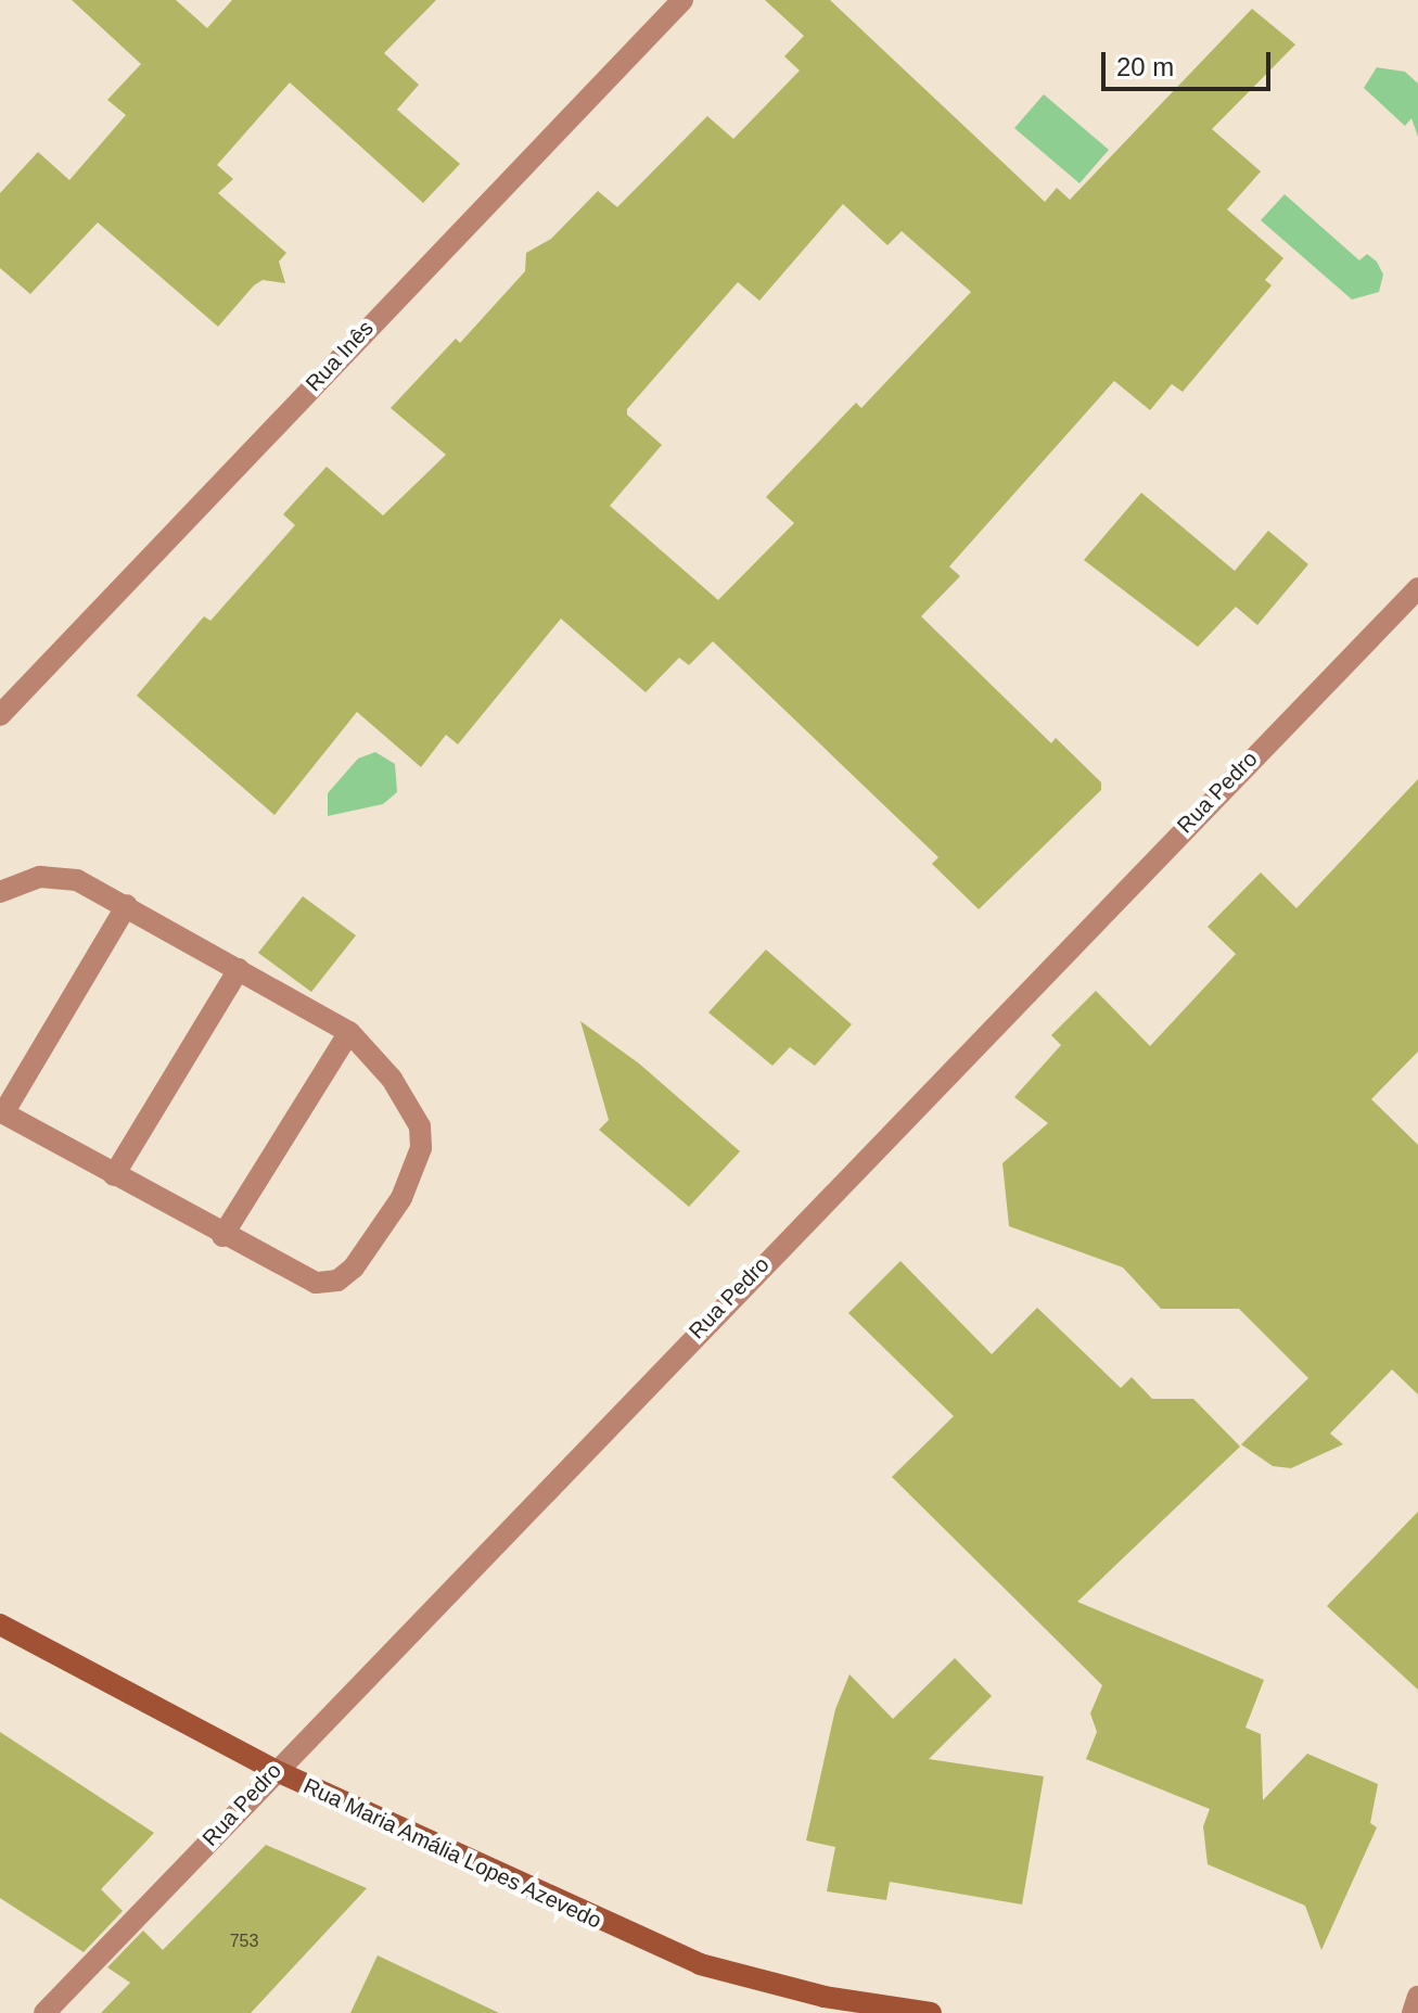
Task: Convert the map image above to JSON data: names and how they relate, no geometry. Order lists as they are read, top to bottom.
{
  "streets": {
    "main road": ["Rua Maria Amália Lopes Azevedo"],
    "street": ["Rua Inês", "Rua Pedro"]
  },
  "crossings": [
    ["Rua Pedro", "Rua Maria Amália Lopes Azevedo"]
  ],
  "house_numbers": ["753"],
  "scale_bar": "20 m"
}
